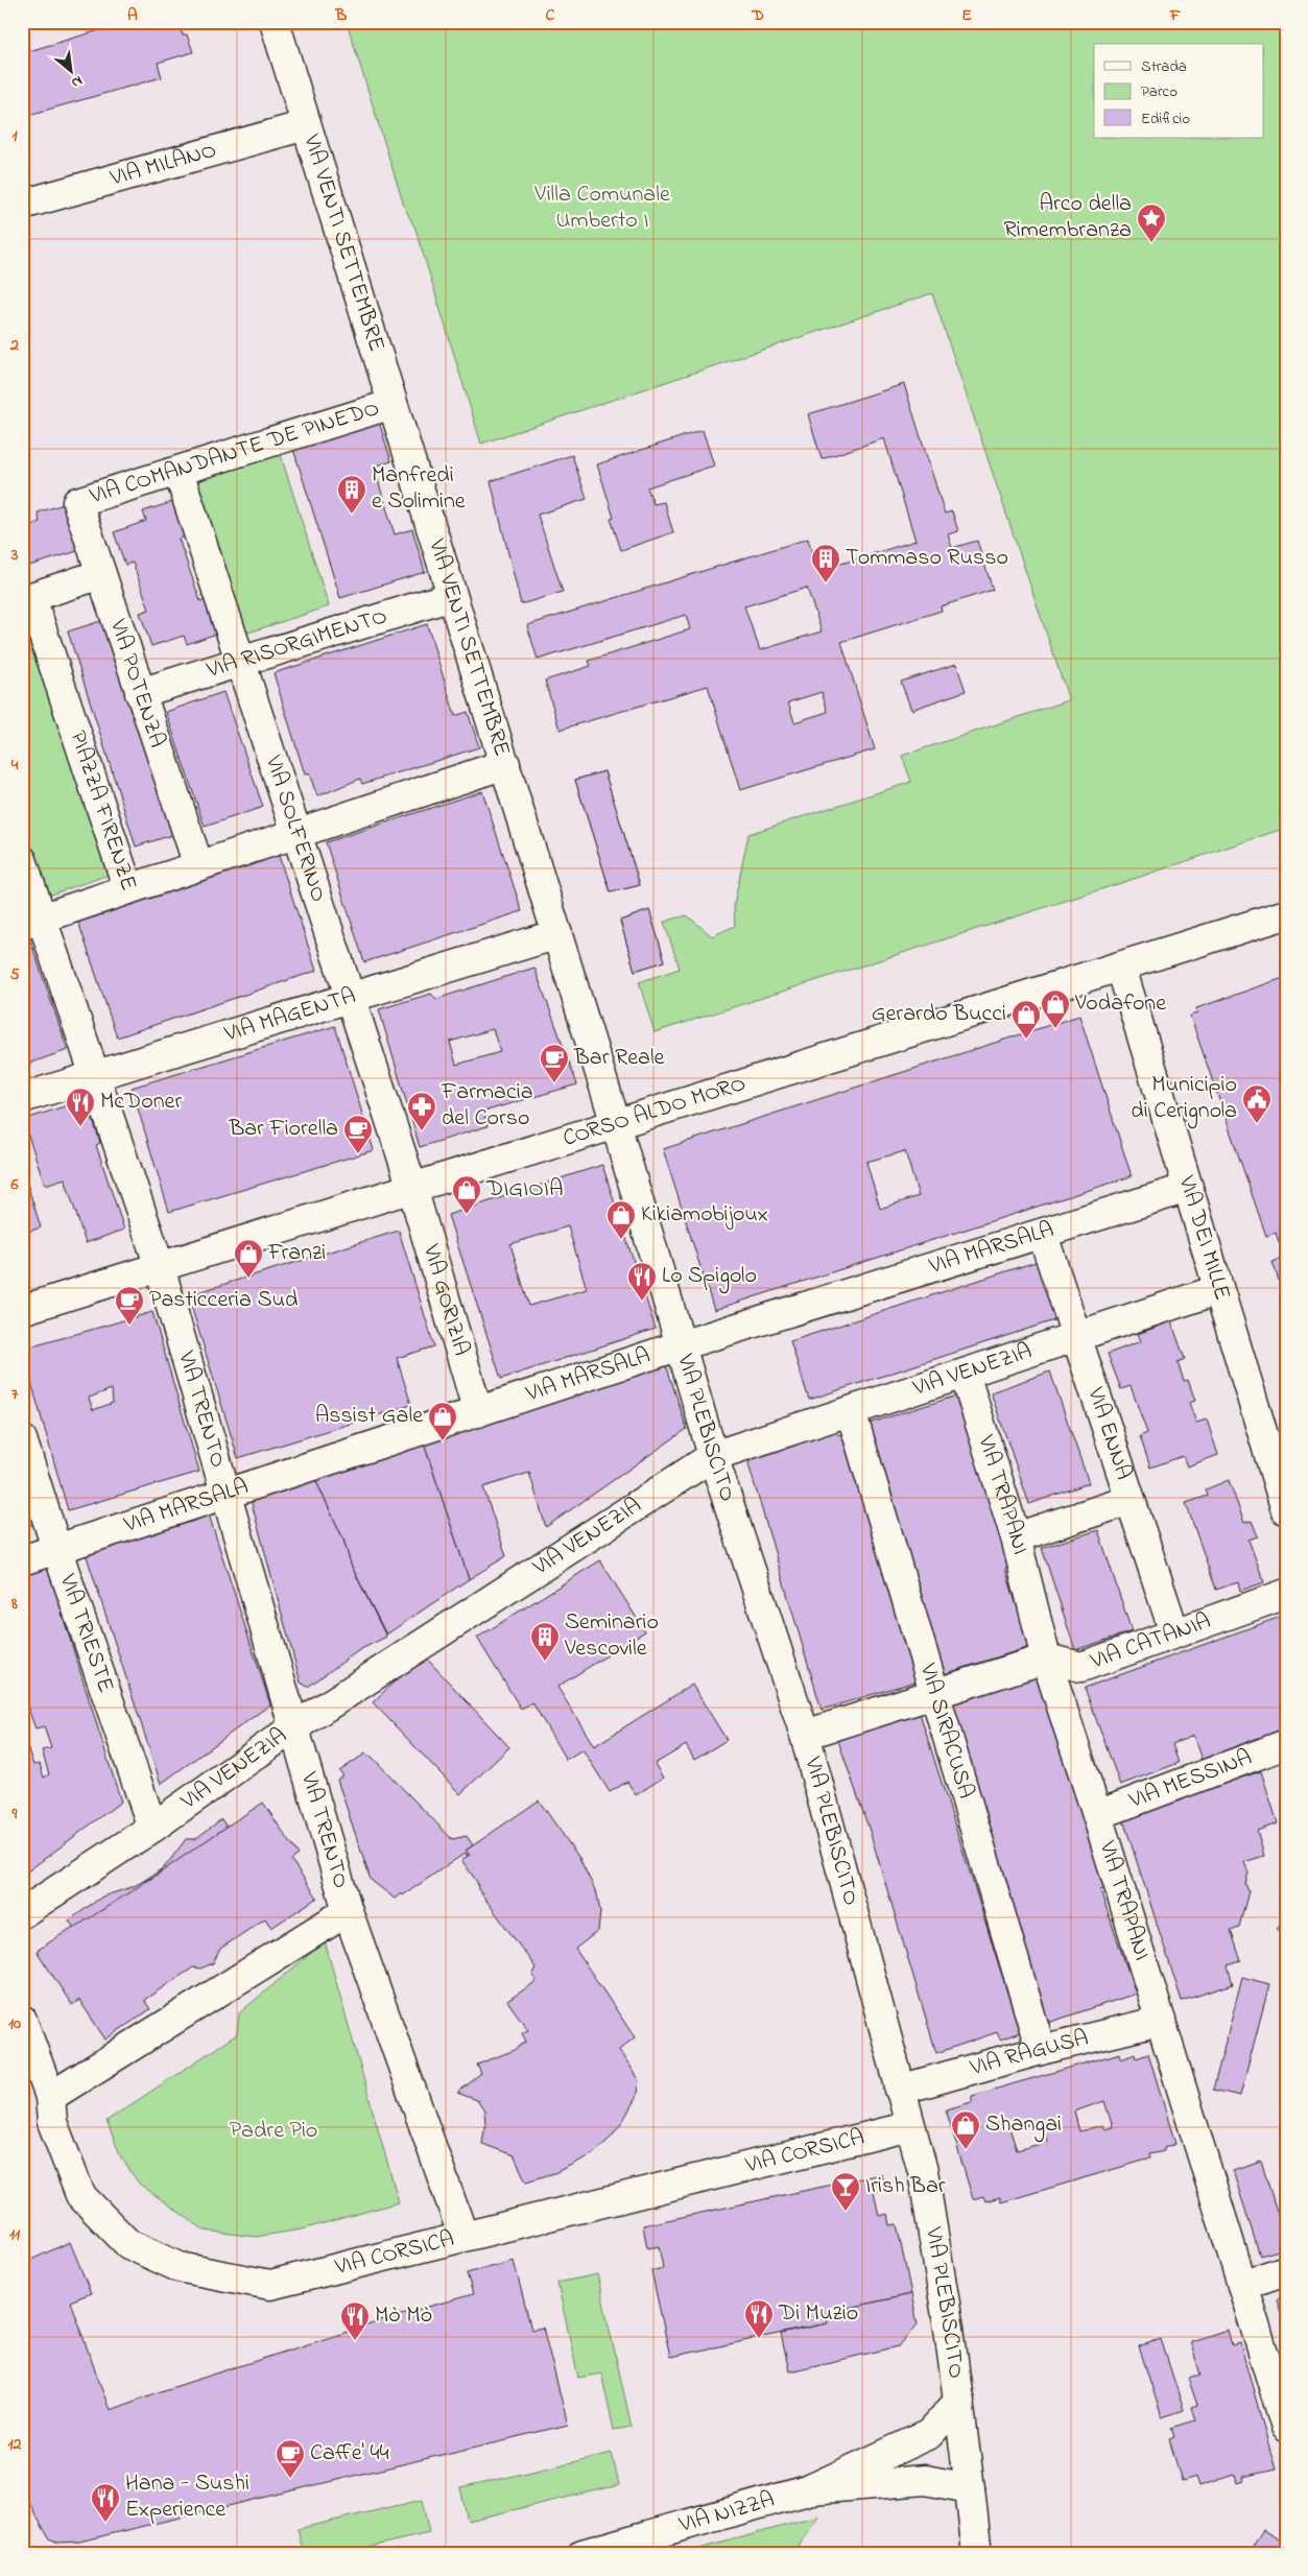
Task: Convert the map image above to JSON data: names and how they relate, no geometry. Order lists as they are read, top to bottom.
{
  "streets": {
    "street": [
      "VIA MILANO",
      "VIA VENTI SETTEMBRE",
      "VIA COMANDANTE DE PINEDO",
      "VIA RISORGIMENTO",
      "VIA POTENZA",
      "PIAZZA FIRENZE",
      "VIA SOLFERINO",
      "VIA MAGENTA",
      "CORSO ALDO MORO",
      "VIA DEI MILLE",
      "VIA MARSALA",
      "VIA GORIZIA",
      "VIA VENEZIA",
      "VIA TRENTO",
      "VIA PLEBISCITO",
      "VIA ENNA",
      "VIA TRAPANI",
      "VIA TRIESTE",
      "VIA CATANIA",
      "VIA SIRACUSA",
      "VIA MESSINA",
      "VIA RAGUSA",
      "VIA CORSICA",
      "VIA NIZZA"
    ]
  },
  "crossings": [
    ["VIA MILANO", "VIA VENTI SETTEMBRE"],
    ["VIA VENTI SETTEMBRE", "VIA COMANDANTE DE PINEDO"],
    ["VIA VENTI SETTEMBRE", "VIA RISORGIMENTO"],
    ["VIA VENTI SETTEMBRE", "VIA MAGENTA"],
    ["VIA VENTI SETTEMBRE", "CORSO ALDO MORO"],
    ["VIA VENTI SETTEMBRE", "VIA PLEBISCITO"],
    ["VIA COMANDANTE DE PINEDO", "VIA POTENZA"],
    ["VIA COMANDANTE DE PINEDO", "VIA SOLFERINO"],
    ["VIA RISORGIMENTO", "VIA POTENZA"],
    ["VIA RISORGIMENTO", "VIA SOLFERINO"],
    ["PIAZZA FIRENZE", "VIA TRENTO"],
    ["VIA SOLFERINO", "VIA MAGENTA"],
    ["VIA SOLFERINO", "CORSO ALDO MORO"],
    ["VIA SOLFERINO", "VIA GORIZIA"],
    ["VIA MAGENTA", "VIA TRENTO"],
    ["CORSO ALDO MORO", "VIA DEI MILLE"],
    ["CORSO ALDO MORO", "VIA GORIZIA"],
    ["CORSO ALDO MORO", "VIA TRENTO"],
    ["CORSO ALDO MORO", "VIA PLEBISCITO"],
    ["VIA DEI MILLE", "VIA MARSALA"],
    ["VIA DEI MILLE", "VIA VENEZIA"],
    ["VIA MARSALA", "VIA GORIZIA"],
    ["VIA MARSALA", "VIA TRENTO"],
    ["VIA MARSALA", "VIA PLEBISCITO"],
    ["VIA MARSALA", "VIA ENNA"],
    ["VIA MARSALA", "VIA TRIESTE"],
    ["VIA VENEZIA", "VIA TRENTO"],
    ["VIA VENEZIA", "VIA PLEBISCITO"],
    ["VIA VENEZIA", "VIA ENNA"],
    ["VIA VENEZIA", "VIA TRAPANI"],
    ["VIA VENEZIA", "VIA TRIESTE"],
    ["VIA VENEZIA", "VIA SIRACUSA"],
    ["VIA TRENTO", "VIA CORSICA"],
    ["VIA PLEBISCITO", "VIA RAGUSA"],
    ["VIA PLEBISCITO", "VIA CORSICA"],
    ["VIA PLEBISCITO", "VIA NIZZA"],
    ["VIA ENNA", "VIA CATANIA"],
    ["VIA TRAPANI", "VIA CATANIA"],
    ["VIA TRAPANI", "VIA MESSINA"],
    ["VIA TRAPANI", "VIA RAGUSA"],
    ["VIA SIRACUSA", "VIA RAGUSA"]
  ],
  "parks": ["Villa Comunale Umberto I", "Padre Pio"],
  "places": {
    "place": ["Arco della Rimembranza"],
    "building": ["Manfredi e Solimine", "Tommaso Russo", "Seminario Vescovile"],
    "shop": [
      "Vodafone",
      "Gerardo Bucci",
      "DIGIOIA",
      "Kikiamobijoux",
      "Franzi",
      "Assist Gale",
      "Shangai"
    ],
    "cafe": [
      "Bar Reale",
      "Bar Fiorella",
      "Pasticceria Sud",
      "Caffe' 44"
    ],
    "public building": ["Municipio di Cerignola"],
    "restaurant": [
      "McDoner",
      "Lo Spigolo",
      "Di Muzio",
      "Mò Mò",
      "Hana - Sushi Experience"
    ],
    "pharmacy": ["Farmacia del Corso"],
    "bar": ["Irish Bar"]
  },
  "legend": ["Strada", "Parco", "Edificio"],
  "north": "bottom right",
  "grid": {
    "columns": [
      "A",
      "B",
      "C",
      "D",
      "E",
      "F"
    ],
    "rows": [
      "1",
      "2",
      "3",
      "4",
      "5",
      "6",
      "7",
      "8",
      "9",
      "10",
      "11",
      "12"
    ]
  }
}
